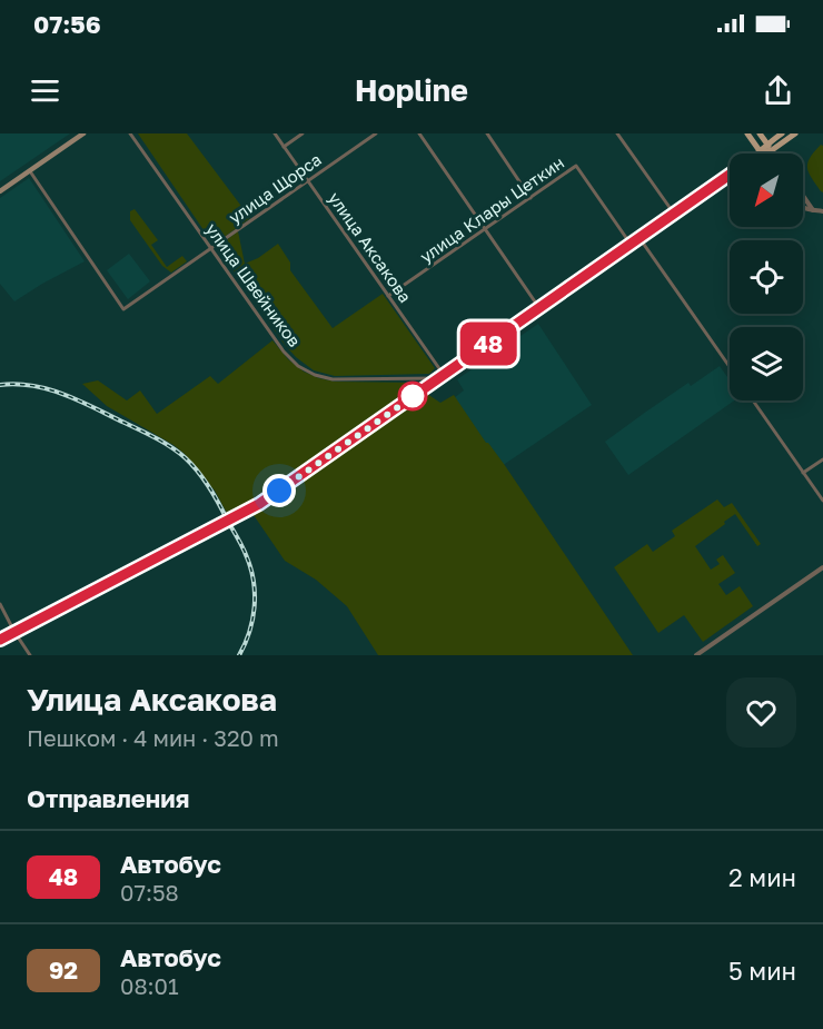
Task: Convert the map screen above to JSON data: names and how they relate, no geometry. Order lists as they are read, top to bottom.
{
  "streets": {
    "street": [
      "улица Щорса",
      "улица Клары Цеткин",
      "улица Аксакова",
      "улица Швейников"
    ]
  },
  "crossings": [
    ["улица Щорса", "улица Аксакова"],
    ["улица Щорса", "улица Швейников"],
    ["улица Клары Цеткин", "улица Аксакова"],
    ["улица Аксакова", "улица Швейников"]
  ],
  "lines": ["bus line 48"],
  "north": "bottom left",
  "page": {
    "status": "07:56",
    "header": "Hopline",
    "on_map": "48",
    "heading": [
      ["Улица Аксакова", "Пешком · 4 мин · 320 m"],
      "Отправления"
    ],
    "list": [
      {
        "mark": "48",
        "name": "Автобус",
        "note": "07:58",
        "value": "2 мин"
      },
      {
        "mark": "92",
        "name": "Автобус",
        "note": "08:01",
        "value": "5 мин"
      }
    ]
  }
}
